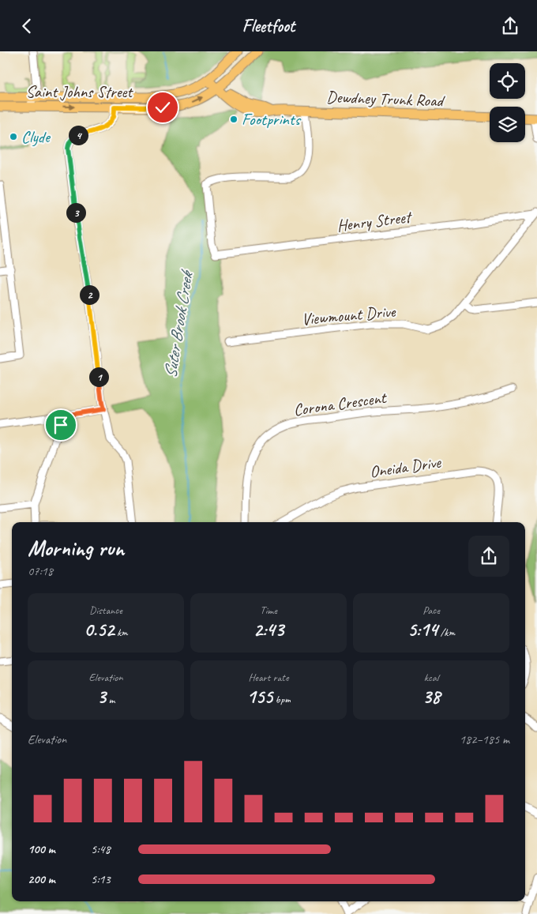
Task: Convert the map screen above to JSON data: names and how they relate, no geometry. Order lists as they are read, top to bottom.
{
  "streets": {
    "main road": ["Saint Johns Street", "Dewdney Trunk Road"],
    "street": [
      "Henry Street",
      "Viewmount Drive",
      "Corona Crescent",
      "Oneida Drive"
    ]
  },
  "crossings": [
    ["Saint Johns Street", "Dewdney Trunk Road"],
    ["Dewdney Trunk Road", "Henry Street"],
    ["Henry Street", "Viewmount Drive"]
  ],
  "water": ["Suter Brook Creek"],
  "places": ["Footprints", "Clyde"],
  "page": {
    "header": "Fleetfoot",
    "pins": [
      "4",
      "3",
      "2",
      "1"
    ],
    "heading": ["Morning run", "07:18"],
    "stats": [
      ["Distance", "0.52 km"],
      ["Time", "2:43"],
      ["Pace", "5:14 /km"],
      ["Elevation", "3 m"],
      ["Heart rate", "155 bpm"],
      ["kcal", "38"]
    ],
    "chart": ["Elevation", "182–185 m"],
    "list": [
      {
        "name": "100 m",
        "note": "5:48"
      },
      {
        "name": "200 m",
        "note": "5:13"
      }
    ]
  }
}
